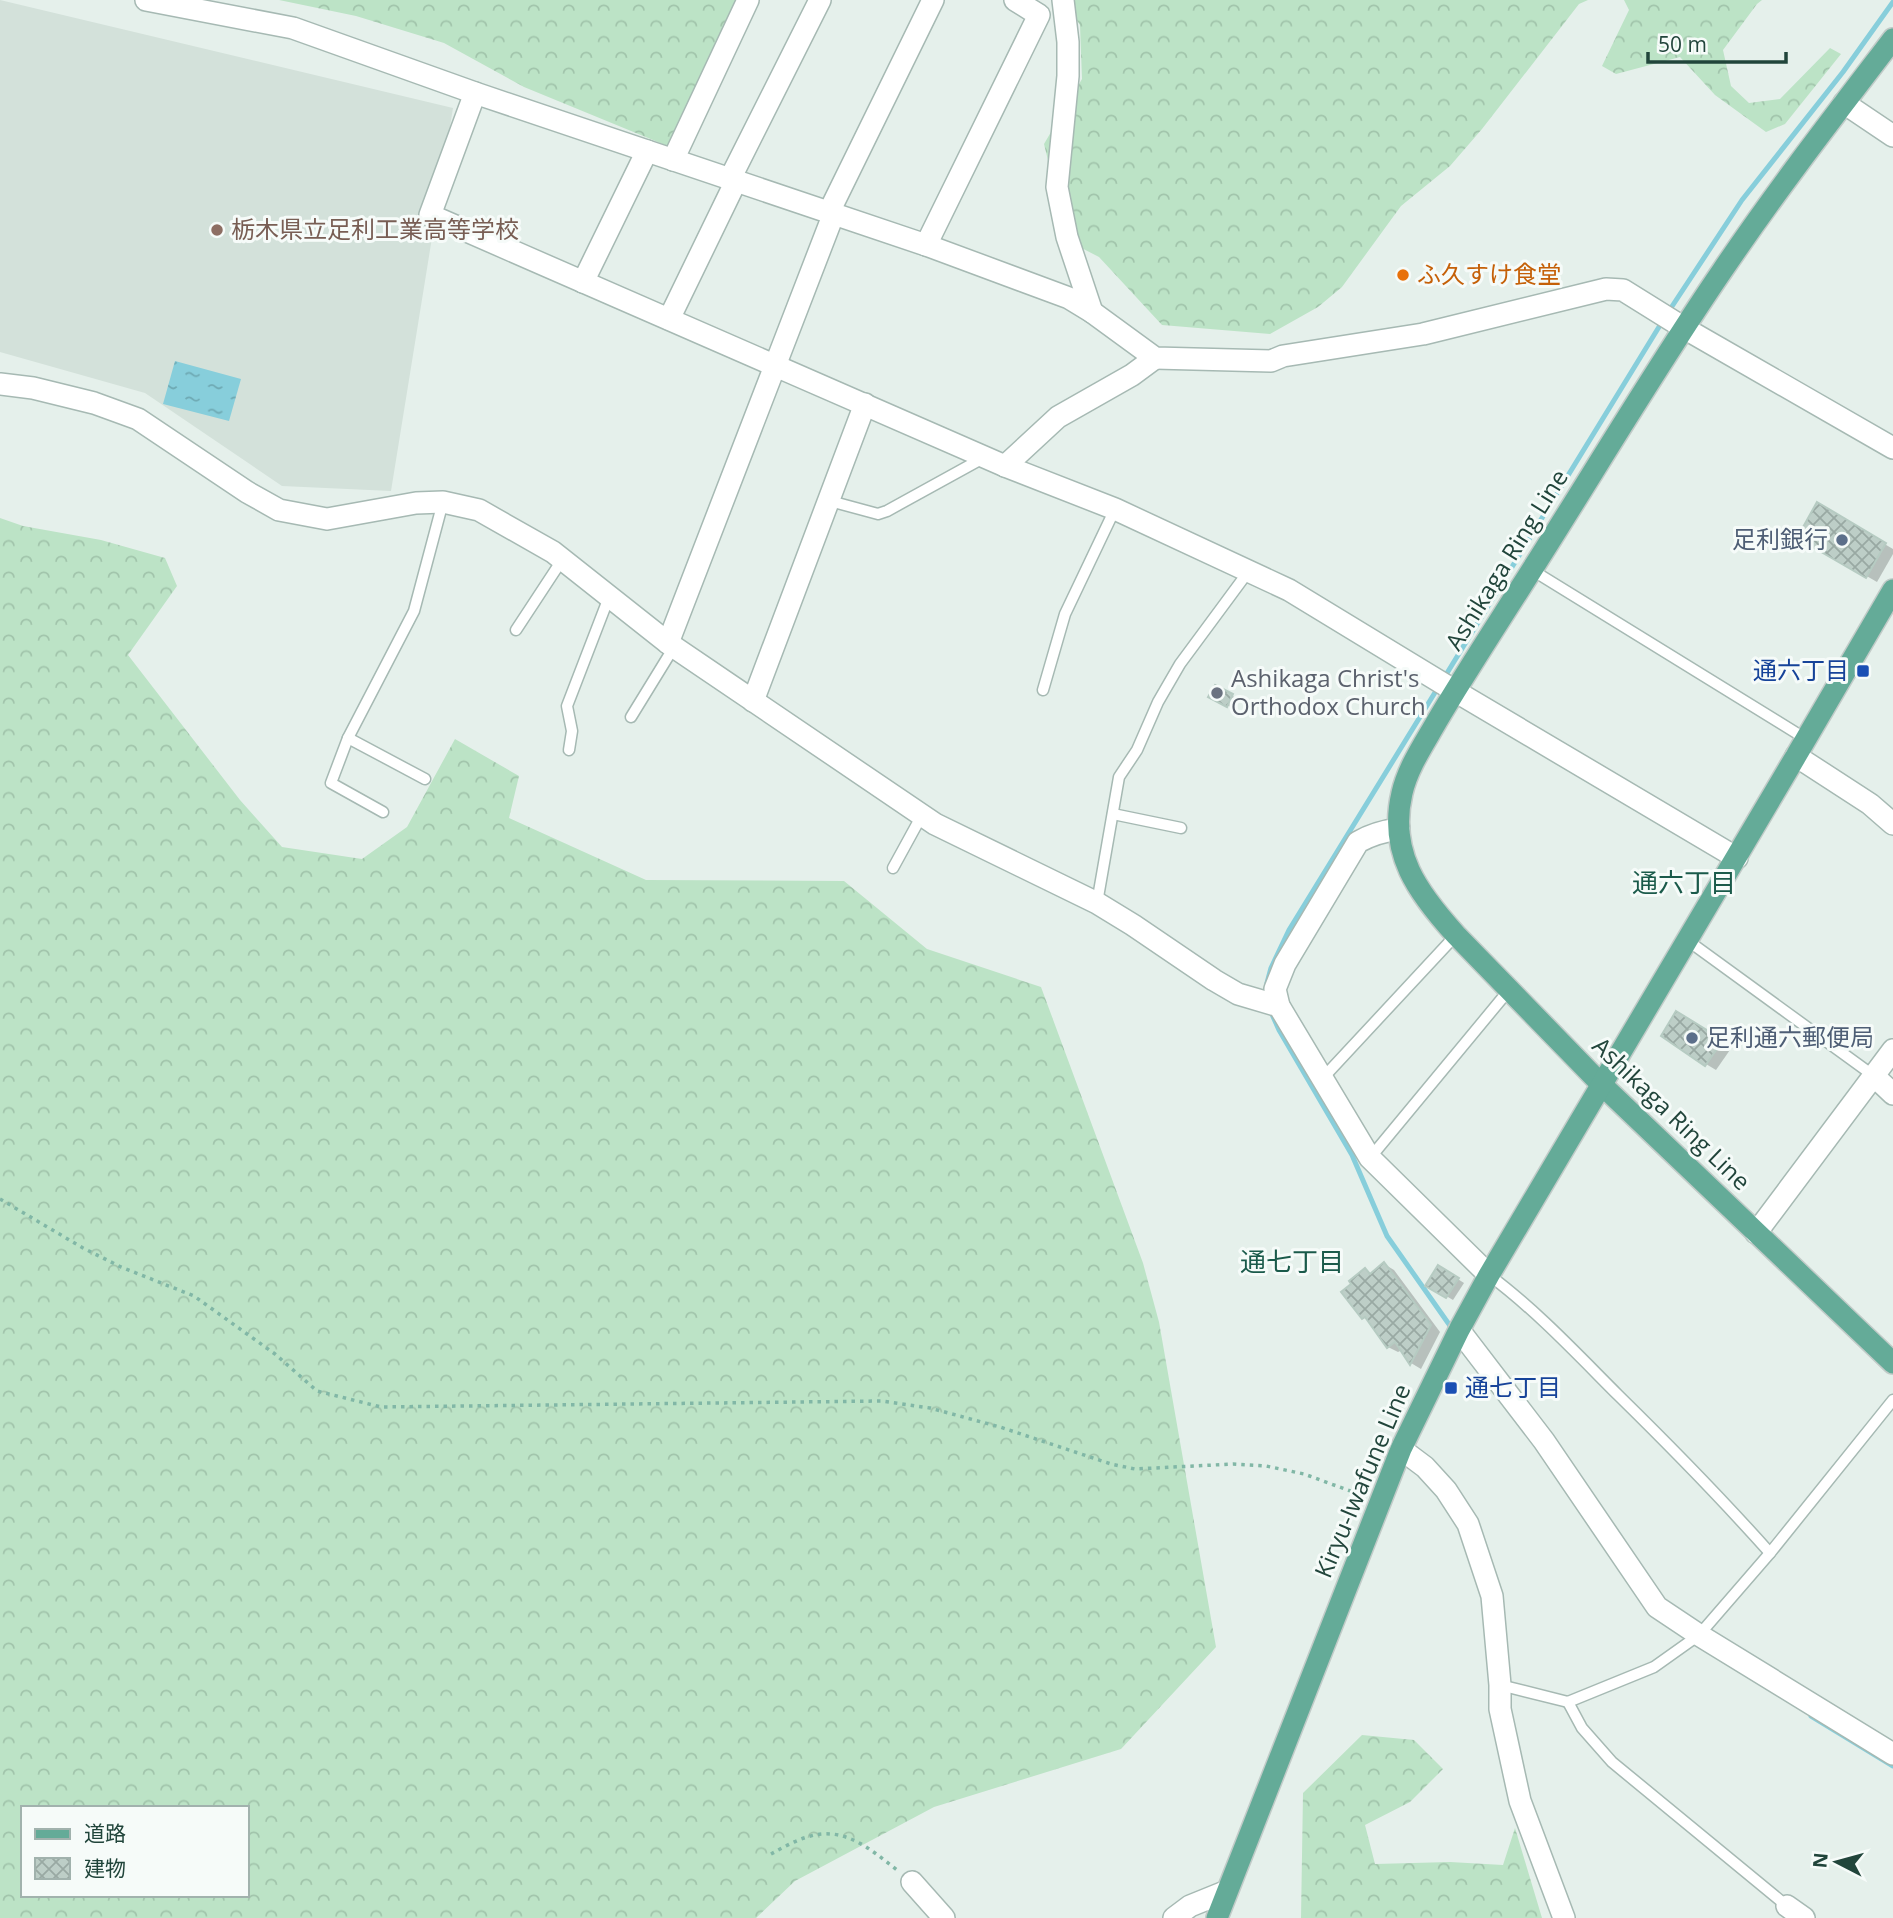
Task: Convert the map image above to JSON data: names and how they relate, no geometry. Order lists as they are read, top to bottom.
{
  "streets": {
    "main road": ["Ashikaga Ring Line", "Kiryu-Iwafune Line"]
  },
  "crossings": [
    ["Ashikaga Ring Line", "Kiryu-Iwafune Line"]
  ],
  "districts": ["通六丁目", "通七丁目"],
  "places": {
    "other": [
      "栃木県立足利工業高等学校",
      "ふ久すけ食堂",
      "足利銀行",
      "Ashikaga Christ's Orthodox Church",
      "足利通六郵便局"
    ],
    "transit": ["通六丁目", "通七丁目"]
  },
  "legend": ["道路", "建物"],
  "scale_bar": "50 m",
  "north": "left"
}
